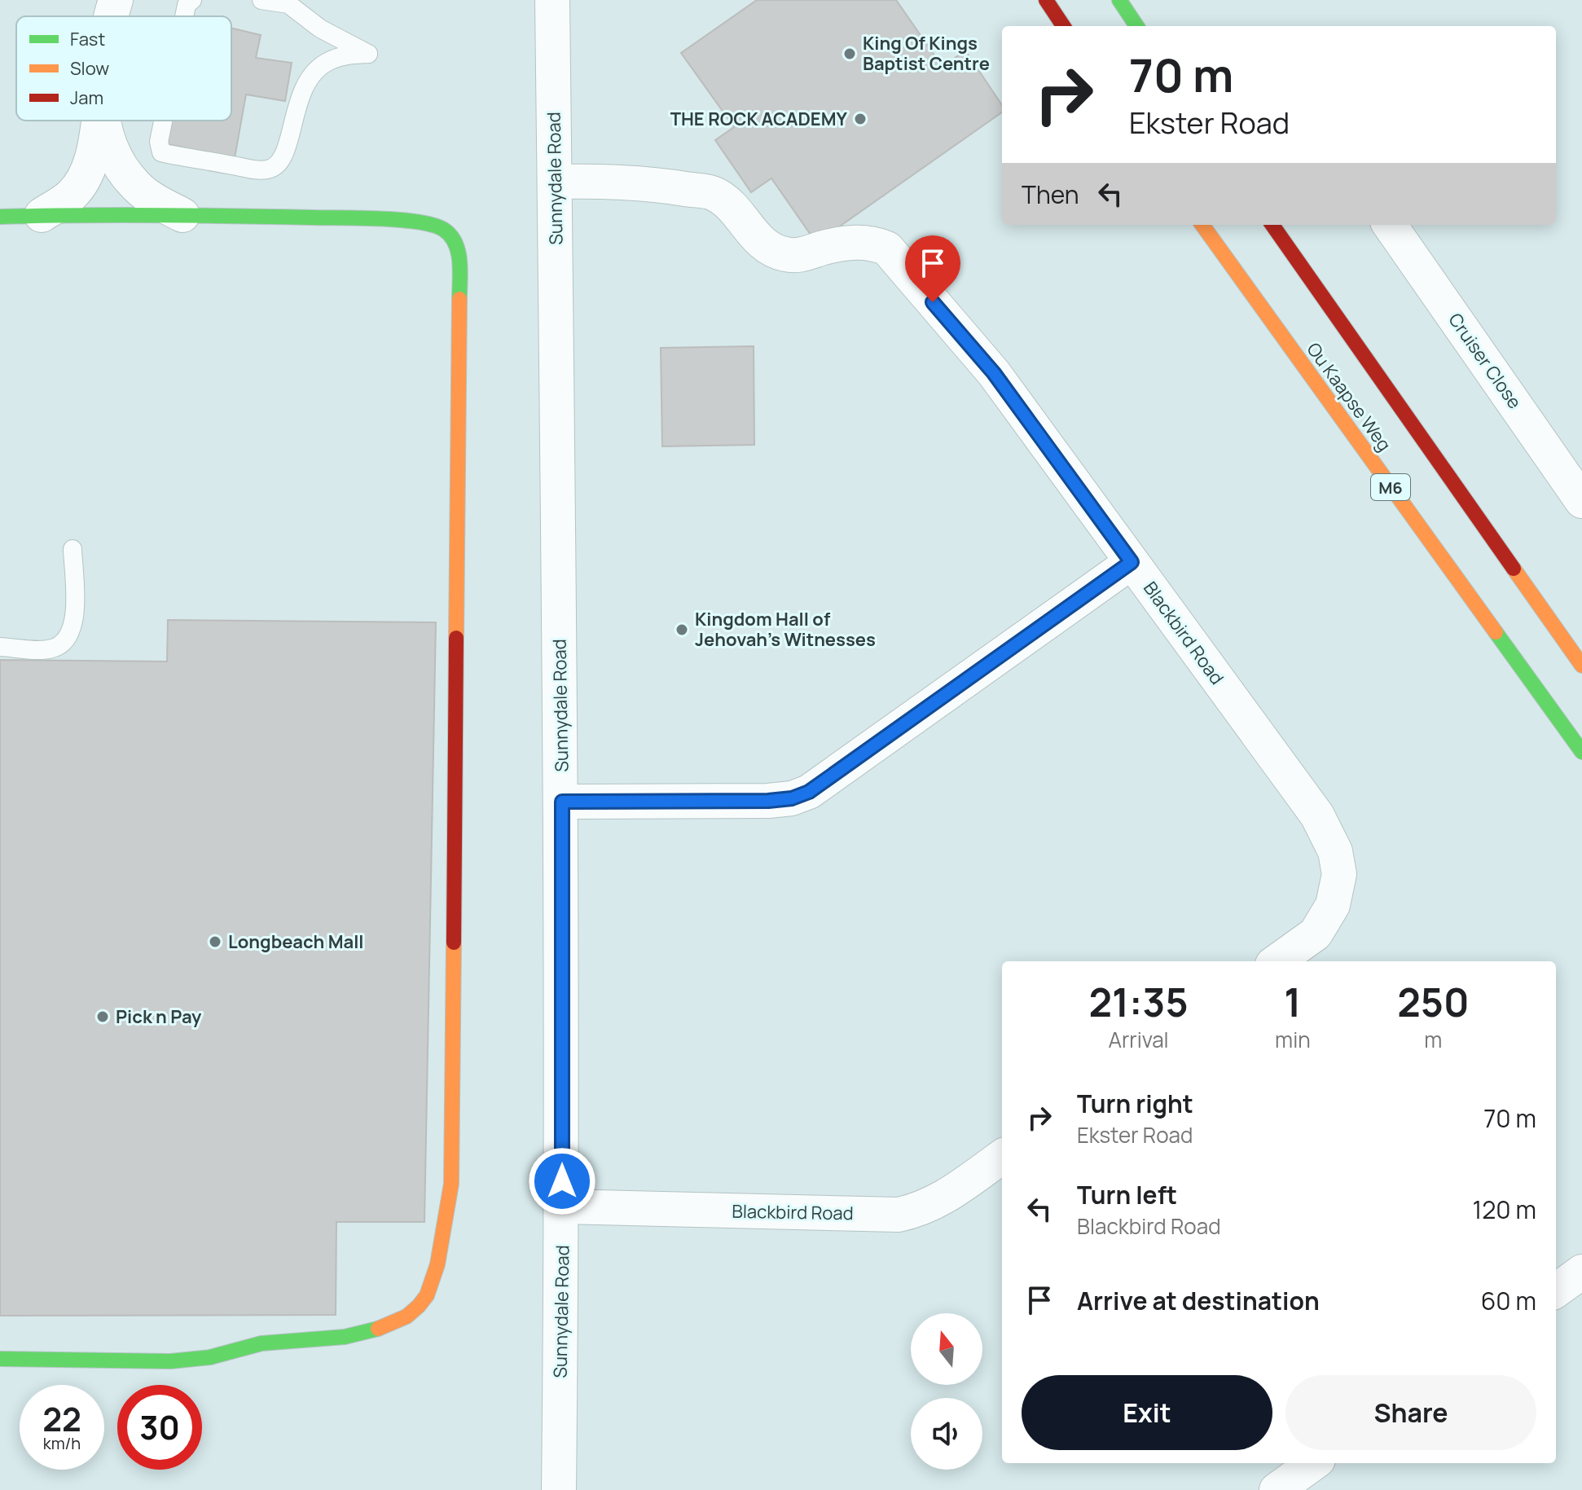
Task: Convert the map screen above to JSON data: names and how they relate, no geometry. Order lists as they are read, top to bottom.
{
  "streets": {
    "street": [
      "Sunnydale Road",
      "Cruiser Close",
      "Ou Kaapse Weg",
      "M6",
      "Blackbird Road"
    ]
  },
  "crossings": [
    ["Sunnydale Road", "Blackbird Road"]
  ],
  "places": [
    "King Of Kings Baptist Centre",
    "THE ROCK ACADEMY",
    "Kingdom Hall of Jehovah's Witnesses",
    "Longbeach Mall",
    "Pick n Pay"
  ],
  "legend": ["Fast", "Slow", "Jam"],
  "north": "top",
  "page": {
    "turn": ["70 m", "Ekster Road"],
    "then": "Then",
    "eta": [
      "21:35",
      "Arrival",
      "1",
      "min",
      "250",
      "m"
    ],
    "list": [
      {
        "name": "Turn right",
        "note": "Ekster Road",
        "value": "70 m"
      },
      {
        "name": "Turn left",
        "note": "Blackbird Road",
        "value": "120 m"
      },
      {
        "name": "Arrive at destination",
        "value": "60 m"
      }
    ],
    "buttons": ["Exit", "Share"],
    "speed": "22 km/h",
    "limit": "30"
  }
}
